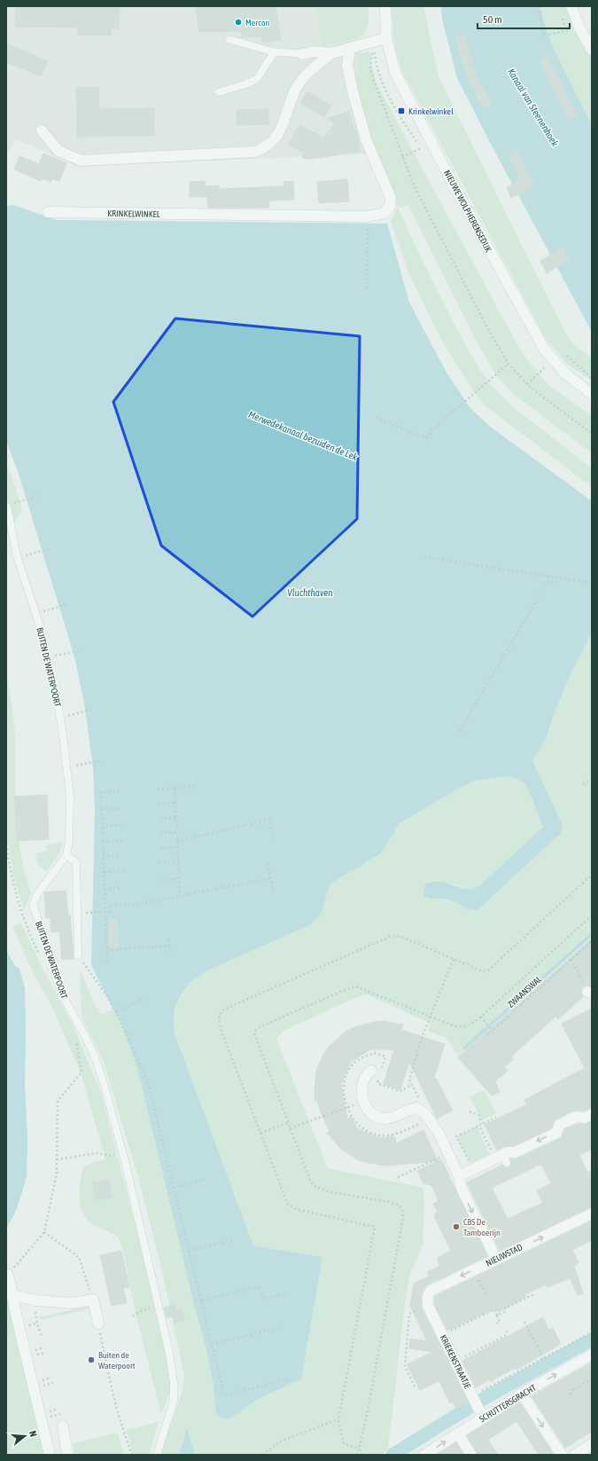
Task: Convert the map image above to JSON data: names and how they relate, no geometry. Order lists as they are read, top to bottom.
{
  "streets": {
    "street": [
      "NIEUWE WOLPHERENSEDIJK",
      "KRINKELWINKEL",
      "NIEUWSTAD",
      "KRIEKENSTRAATJE",
      "SCHUTTERSGRACHT"
    ],
    "lane": ["BUITEN DE WATERPOORT"],
    "path": ["ZWAANSWAL"]
  },
  "crossings": [
    ["NIEUWSTAD", "KRIEKENSTRAATJE"],
    ["KRIEKENSTRAATJE", "SCHUTTERSGRACHT"]
  ],
  "one_way": ["SCHUTTERSGRACHT"],
  "water": ["Kanaal van Steenenhoek", "Merwedekanaal bezuiden de Lek", "Vluchthaven"],
  "places": {
    "other": ["Mercon", "CBS De Tamboerijn", "Buiten de Waterpoort"],
    "transit": ["Krinkelwinkel"]
  },
  "scale_bar": "50 m",
  "north": "right"
}
